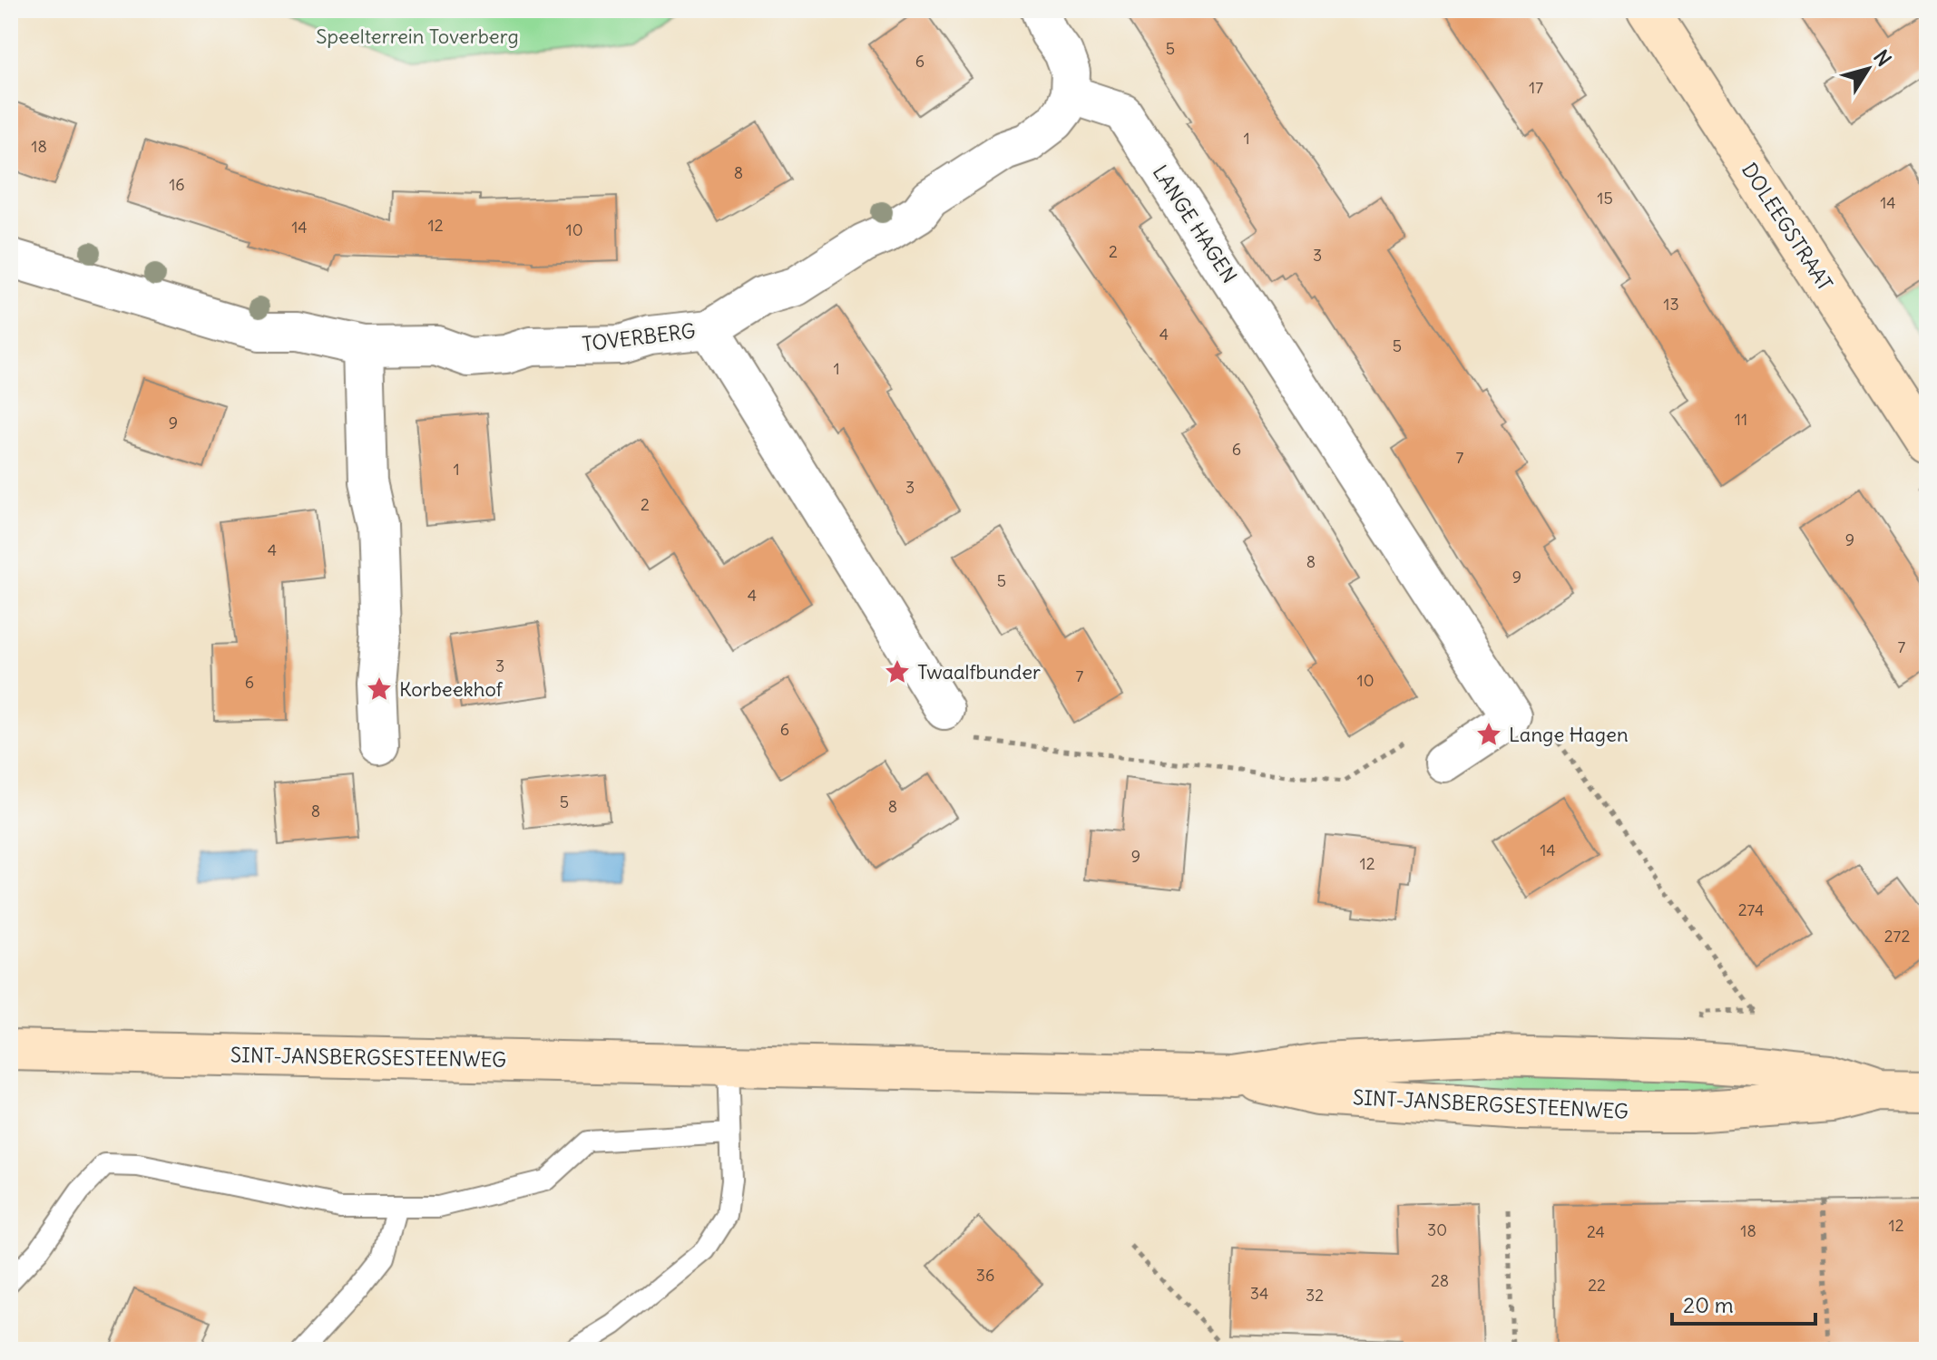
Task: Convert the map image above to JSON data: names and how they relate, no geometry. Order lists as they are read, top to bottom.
{
  "streets": {
    "main road": ["DOLEEGSTRAAT", "SINT-JANSBERGSESTEENWEG"],
    "street": ["LANGE HAGEN", "TOVERBERG"]
  },
  "crossings": [
    ["LANGE HAGEN", "TOVERBERG"]
  ],
  "parks": ["Speelterrein Toverberg"],
  "places": {
    "place": ["Twaalfbunder", "Korbeekhof", "Lange Hagen"]
  },
  "house_numbers": [
    "5",
    "6",
    "17",
    "1",
    "18",
    "8",
    "16",
    "15",
    "14",
    "12",
    "14",
    "10",
    "2",
    "3",
    "13",
    "4",
    "5",
    "1",
    "11",
    "9",
    "6",
    "7",
    "1",
    "3",
    "2",
    "9",
    "4",
    "8",
    "9",
    "5",
    "4",
    "7",
    "3",
    "7",
    "10",
    "6",
    "6",
    "5",
    "8",
    "8",
    "14",
    "9",
    "12",
    "274",
    "272",
    "12",
    "30",
    "18",
    "24",
    "36",
    "28",
    "22",
    "34",
    "32"
  ],
  "scale_bar": "20 m",
  "north": "top right"
}
